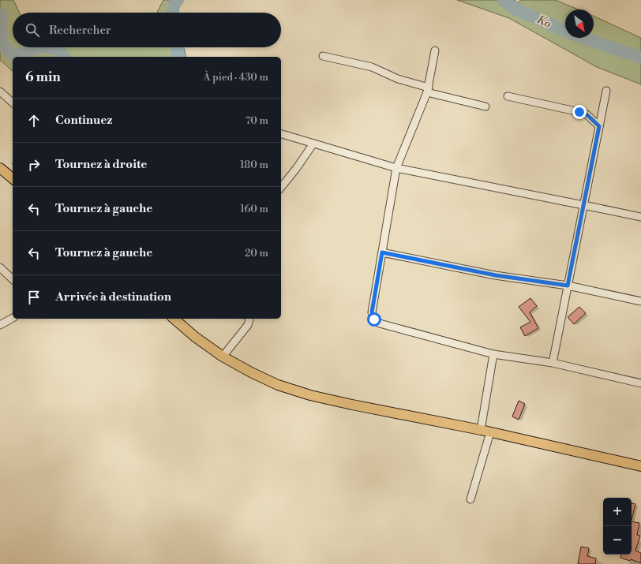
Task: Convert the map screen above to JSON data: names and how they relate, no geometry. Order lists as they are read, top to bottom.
{
  "water": ["Ko"],
  "north": "bottom right",
  "page": {
    "search": "Rechercher",
    "heading": ["6 min", "À pied · 430 m"],
    "list": [
      ["Continuez", "70 m"],
      ["Tournez à droite", "180 m"],
      ["Tournez à gauche", "160 m"],
      ["Tournez à gauche", "20 m"],
      "Arrivée à destination"
    ],
    "map_buttons": ["+", "−"]
  }
}
